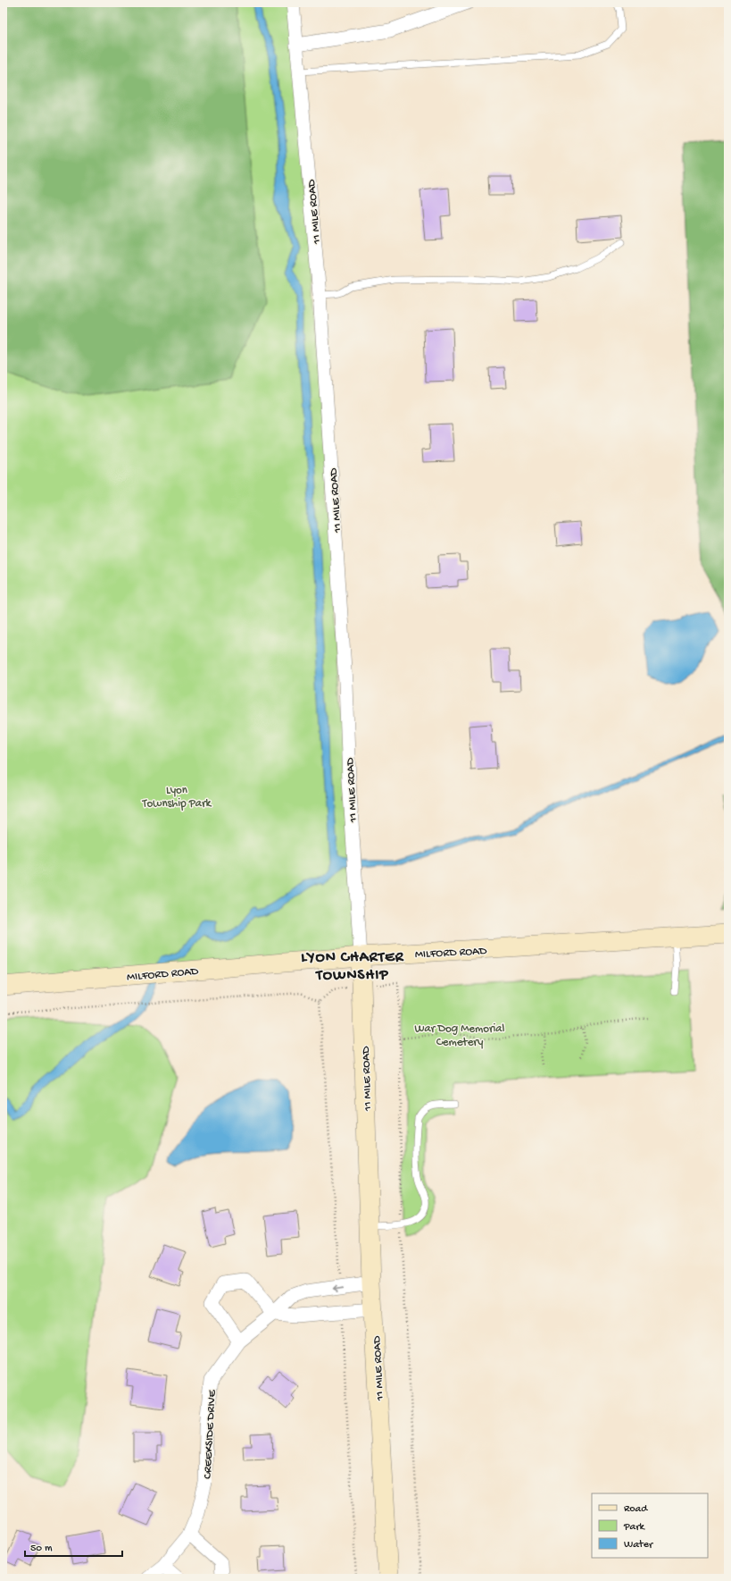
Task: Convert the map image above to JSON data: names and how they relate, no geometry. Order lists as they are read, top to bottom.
{
  "streets": {
    "street": ["11 MILE ROAD", "MILFORD ROAD", "CREEKSIDE DRIVE"]
  },
  "crossings": [
    ["11 MILE ROAD", "MILFORD ROAD"],
    ["11 MILE ROAD", "CREEKSIDE DRIVE"]
  ],
  "districts": ["LYON CHARTER TOWNSHIP"],
  "parks": ["Lyon Township Park", "War Dog Memorial Cemetery"],
  "legend": ["Road", "Park", "Water"],
  "scale_bar": "50 m"
}
